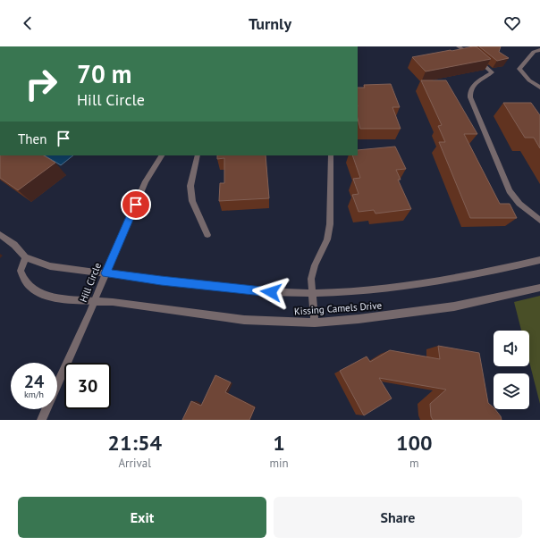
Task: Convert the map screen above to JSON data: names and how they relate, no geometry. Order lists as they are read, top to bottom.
{
  "streets": {
    "street": ["Hill Circle", "Kissing Camels Drive"]
  },
  "crossings": [
    ["Hill Circle", "Kissing Camels Drive"]
  ],
  "page": {
    "header": "Turnly",
    "turn": ["70 m", "Hill Circle"],
    "then": "Then",
    "speed": "24 km/h",
    "limit": "30",
    "eta": [
      "21:54",
      "Arrival",
      "1",
      "min",
      "100",
      "m"
    ],
    "buttons": ["Exit", "Share"]
  }
}
